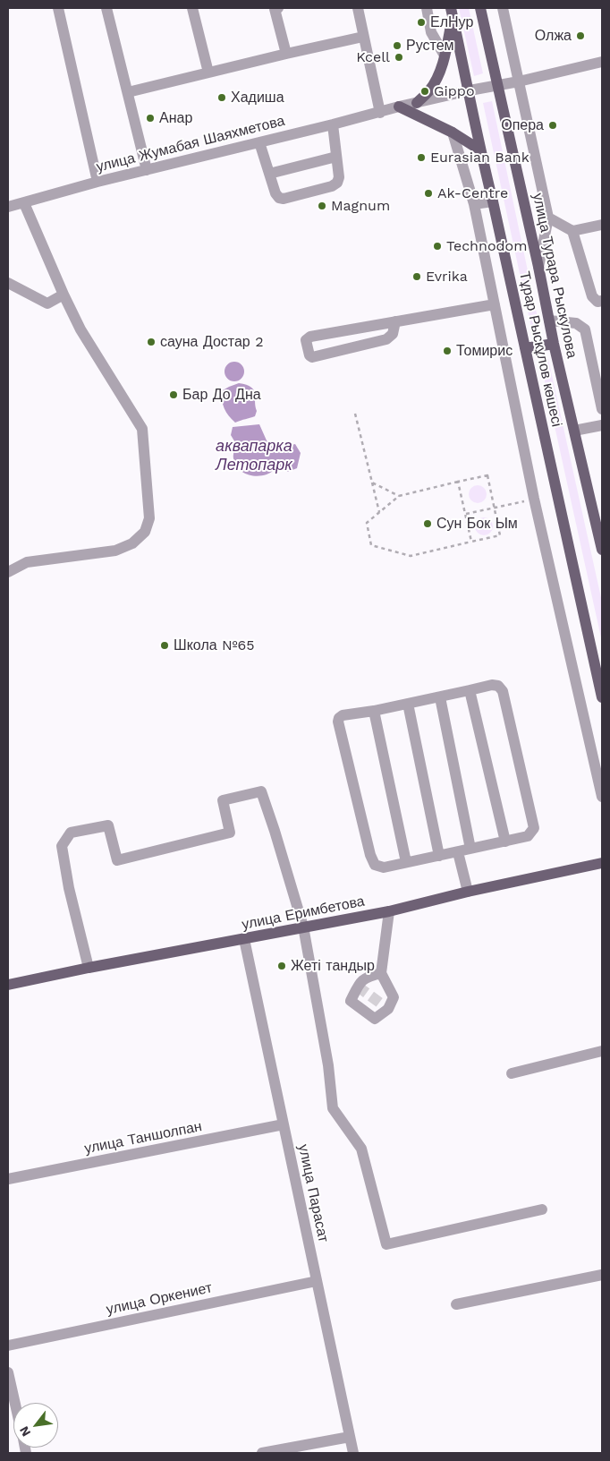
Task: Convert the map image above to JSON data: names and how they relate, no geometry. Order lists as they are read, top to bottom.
{
  "streets": {
    "main road": ["улица Турара Рыскулова", "Тұрар Рыскұлов көшесі", "улица Еримбетова"],
    "street": [
      "улица Жумабая Шаяхметова",
      "улица Таншолпан",
      "улица Парасат",
      "улица Оркениет"
    ]
  },
  "crossings": [
    ["улица Жумабая Шаяхметова", "Тұрар Рыскұлов көшесі"],
    ["улица Еримбетова", "улица Парасат"],
    ["улица Таншолпан", "улица Парасат"],
    ["улица Парасат", "улица Оркениет"]
  ],
  "water": ["аквапарка Летопарк"],
  "places": [
    "ЕлНур",
    "Олжа",
    "Рустем",
    "Kcell",
    "Gippo",
    "Хадиша",
    "Анар",
    "Опера",
    "Eurasian Bank",
    "Ak-Centre",
    "Magnum",
    "Technodom",
    "Evrika",
    "сауна Достар 2",
    "Томирис",
    "Бар До Дна",
    "Сун Бок Ым",
    "Школа №65",
    "Жеті тандыр"
  ],
  "north": "bottom left"
}
